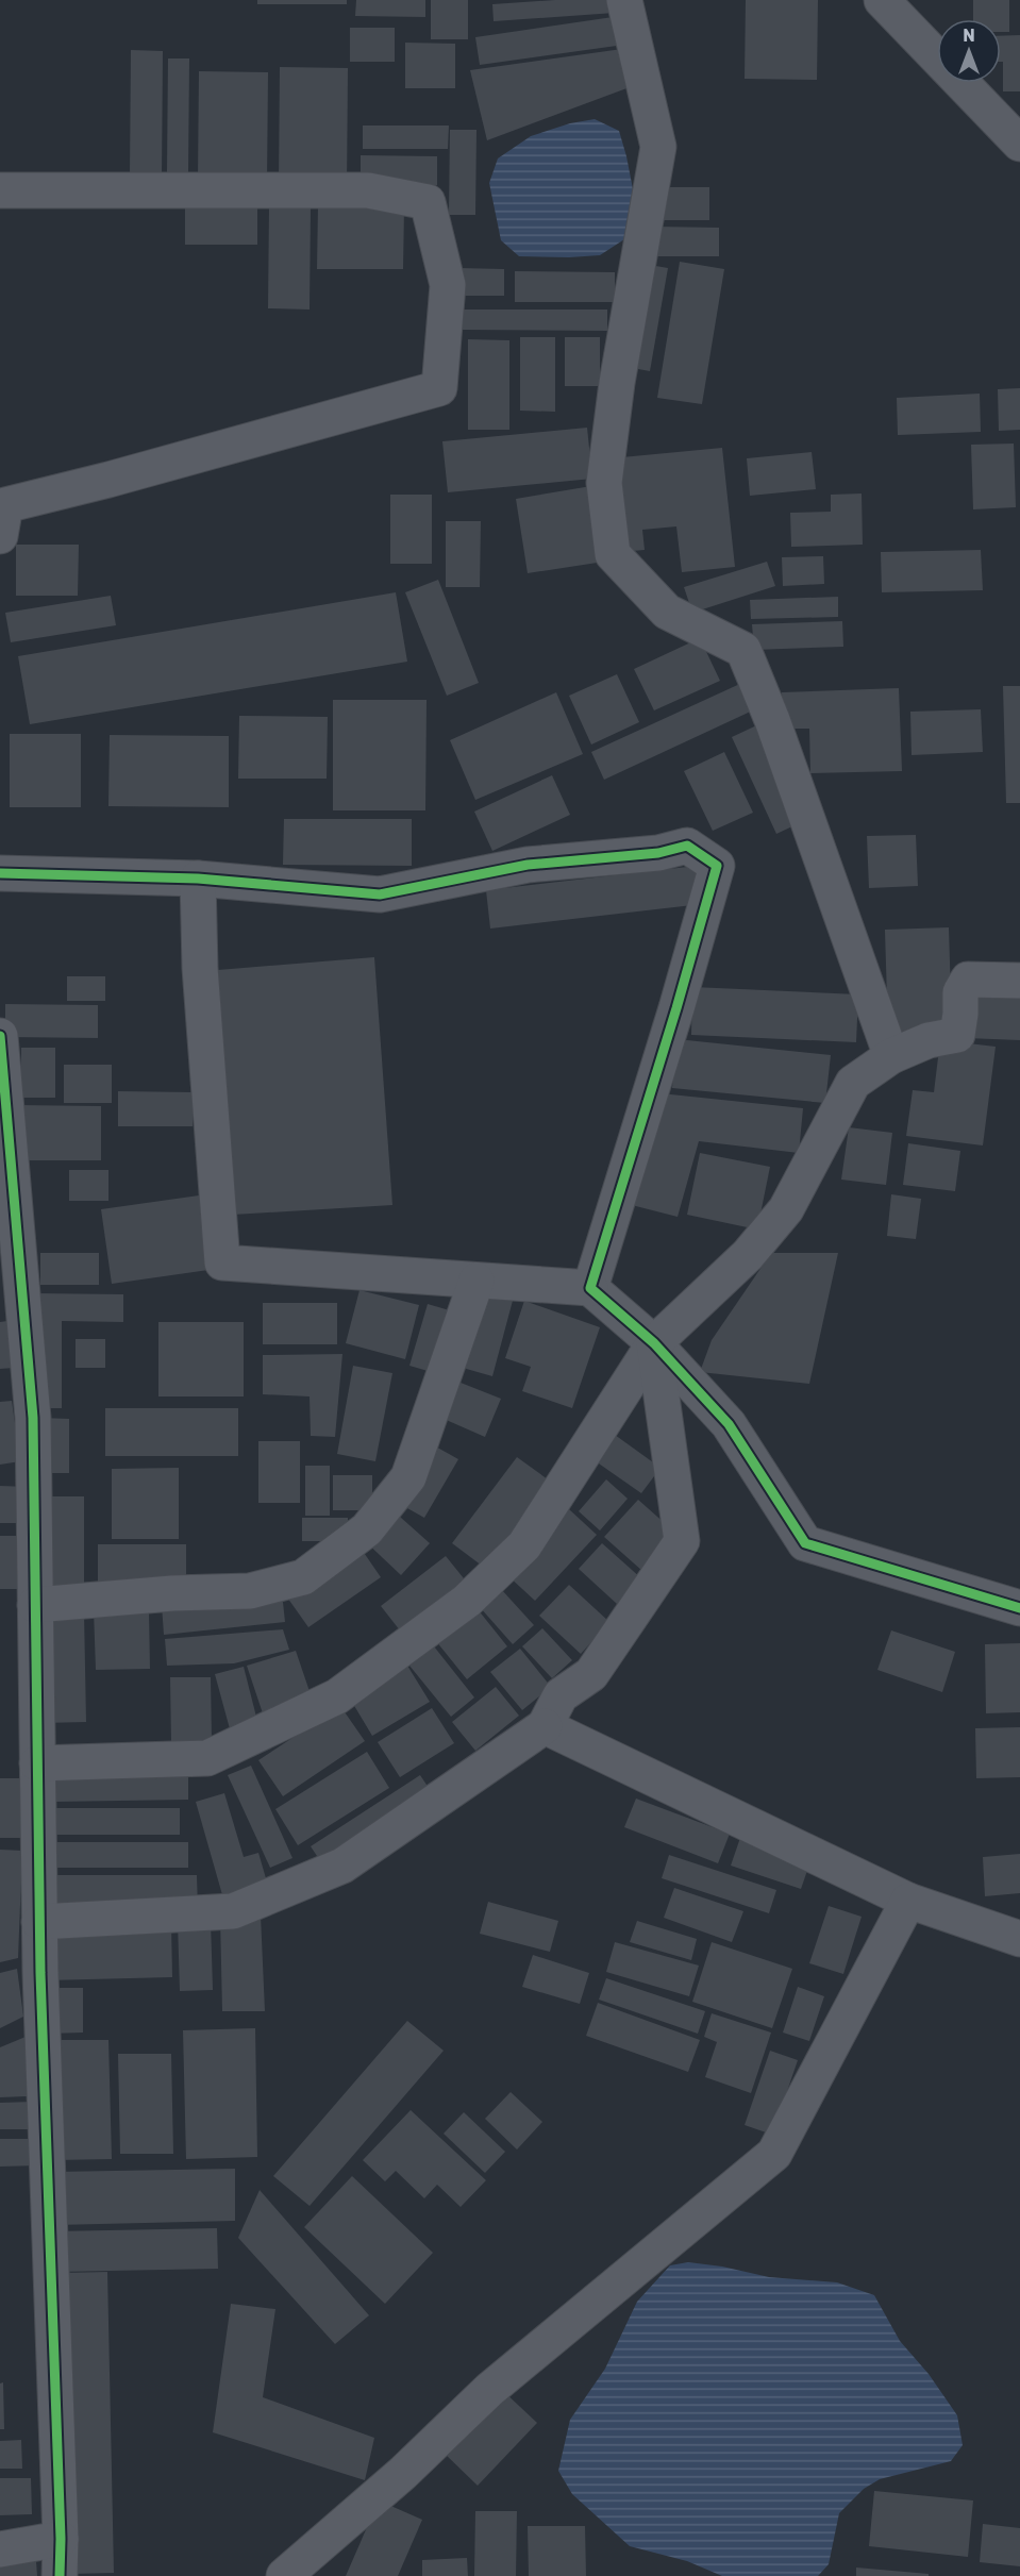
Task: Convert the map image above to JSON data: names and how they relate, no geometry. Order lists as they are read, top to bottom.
{
  "north": "top"
}
